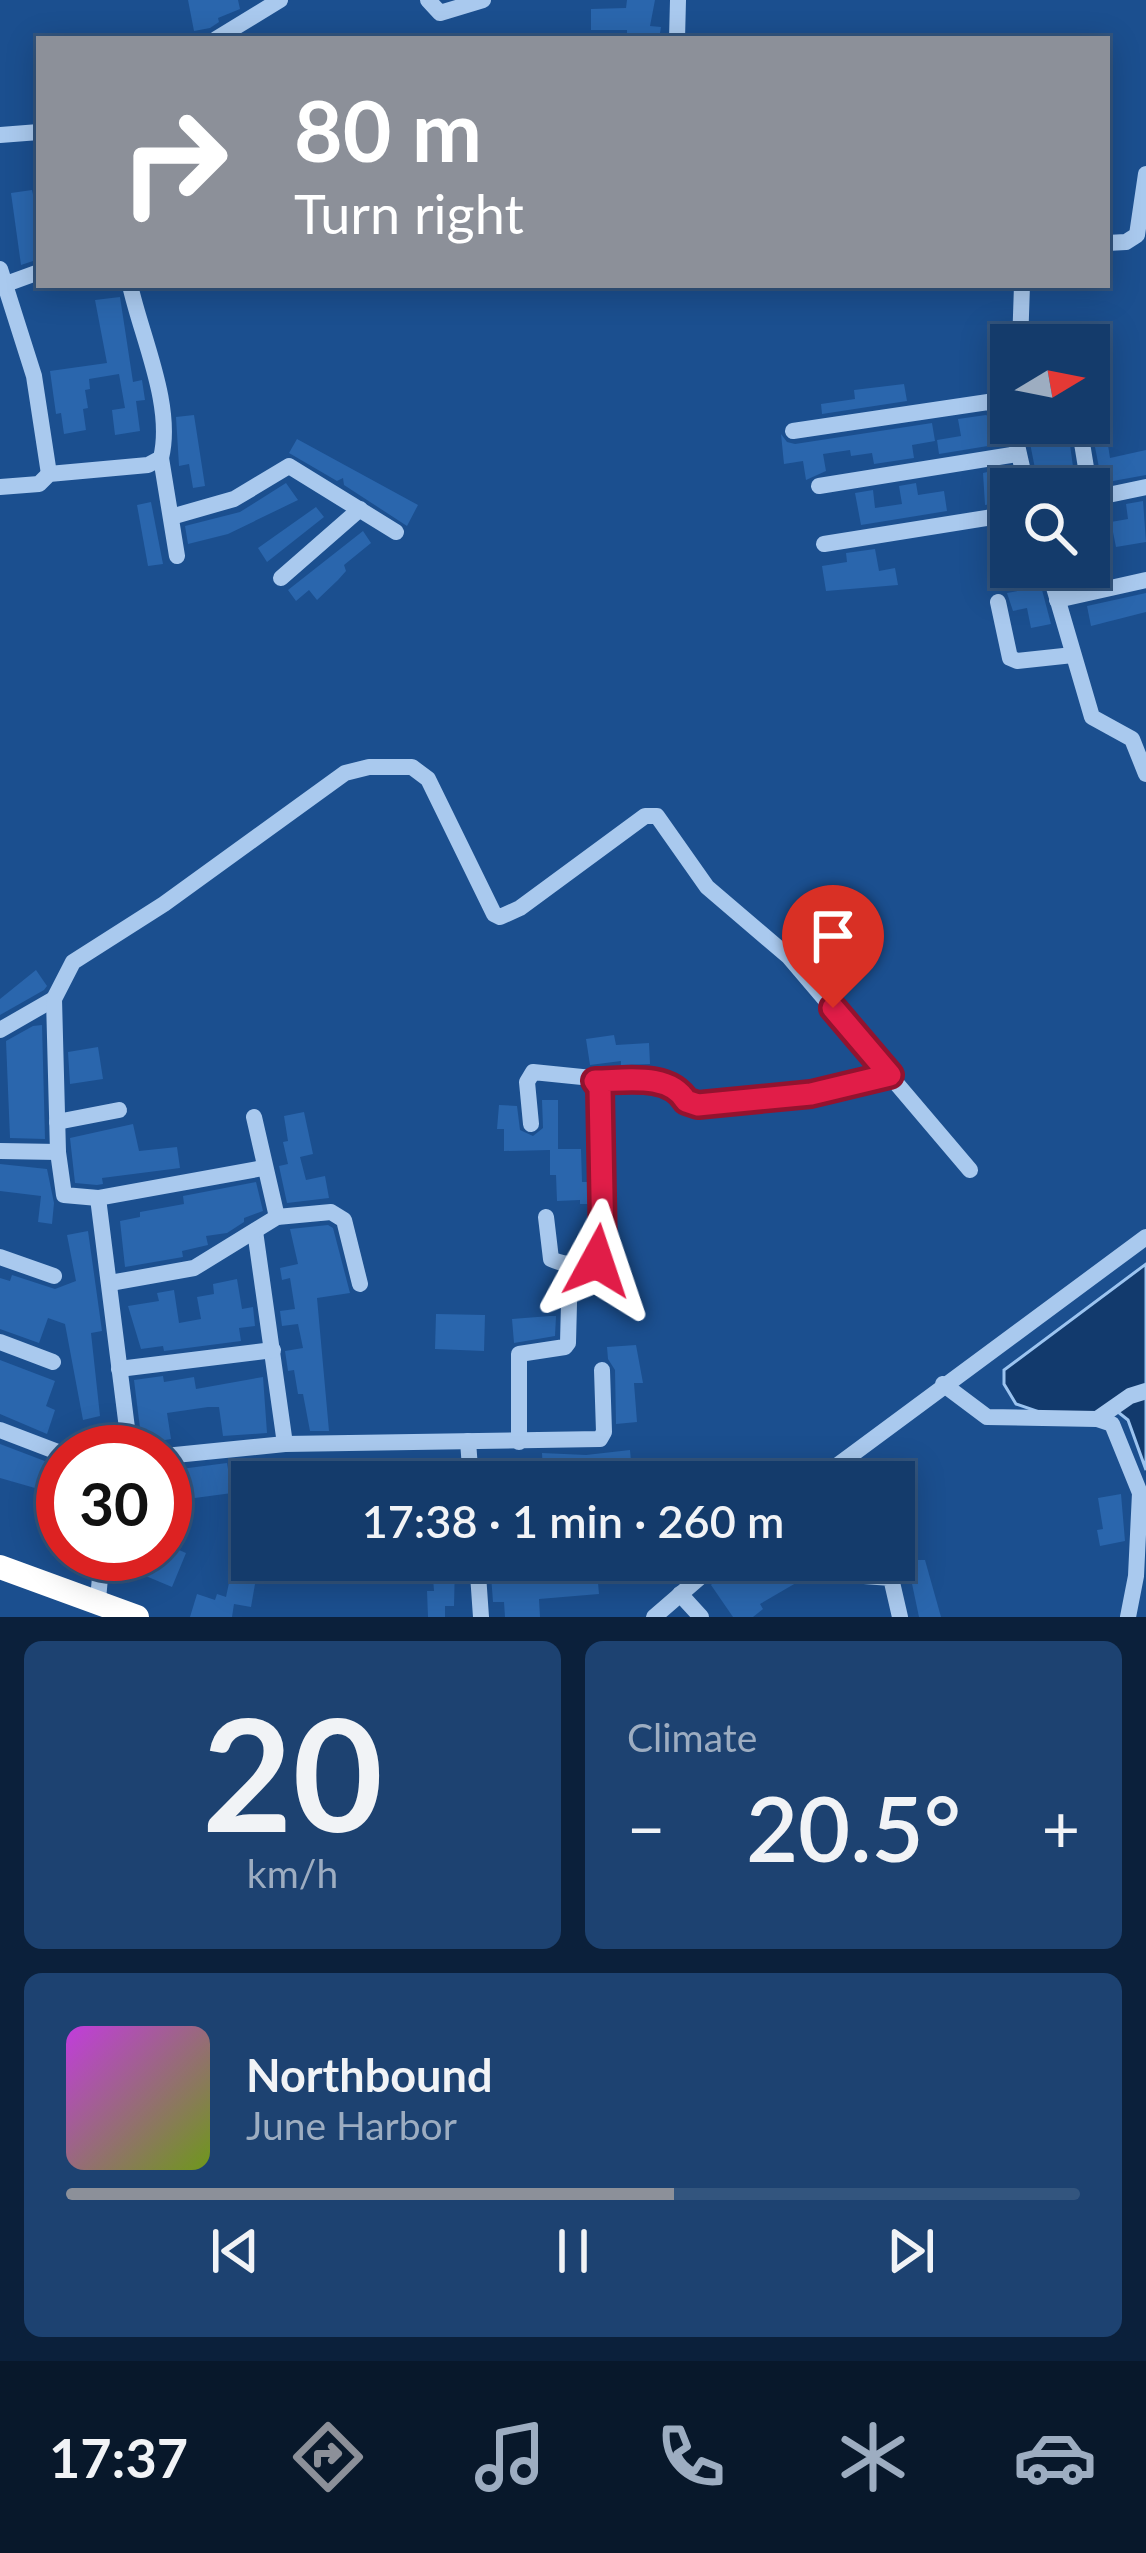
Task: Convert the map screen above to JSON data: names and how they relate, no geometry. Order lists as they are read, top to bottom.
{
  "north": "right",
  "page": {
    "turn": ["80 m", "Turn right"],
    "limit": "30",
    "trip": "17:38 · 1 min · 260 m",
    "tile": [
      ["20", "km/h"],
      "Climate"
    ],
    "heat": ["−", "20.5°", "+"],
    "song": ["Northbound", "June Harbor"],
    "tabs": "17:37"
  }
}
